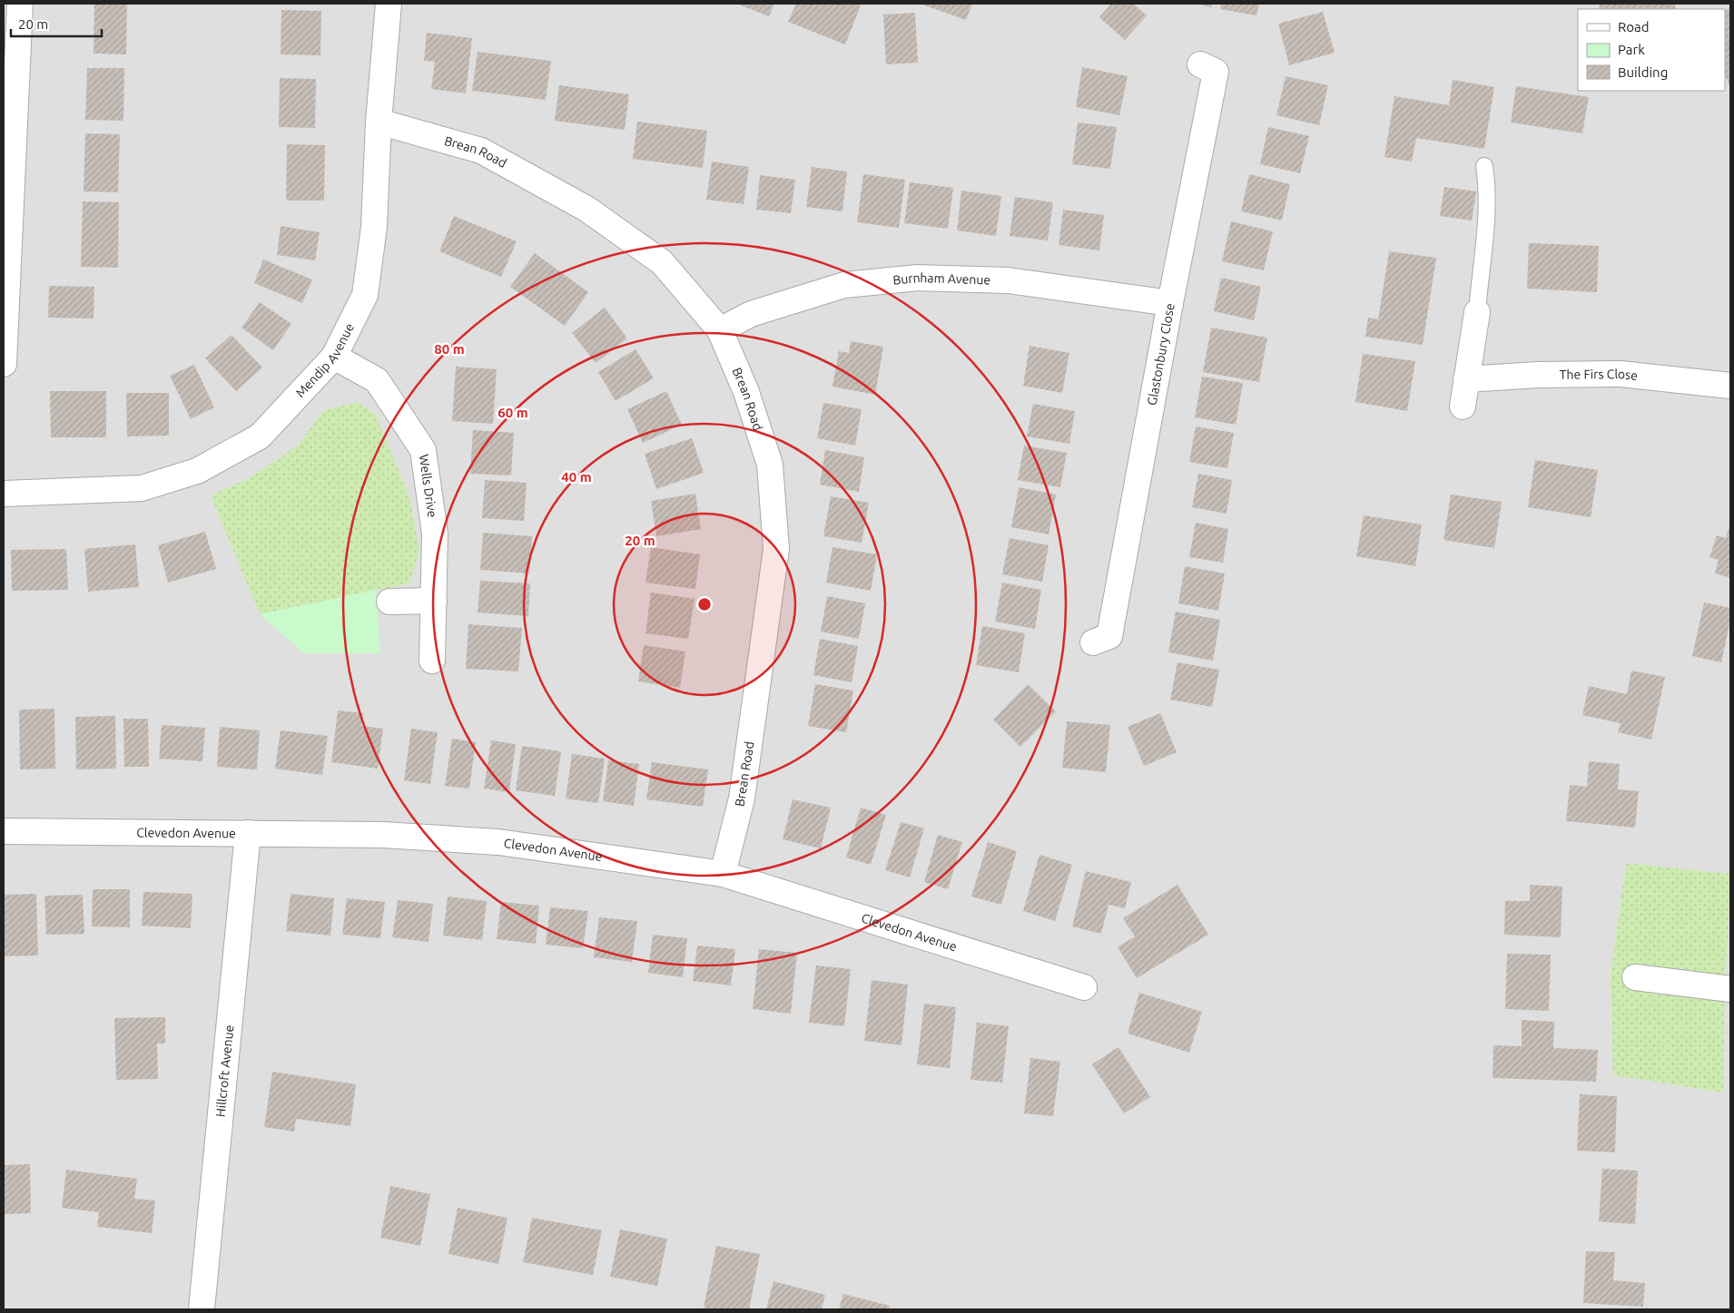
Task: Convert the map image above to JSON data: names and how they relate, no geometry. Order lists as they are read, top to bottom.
{
  "streets": {
    "street": [
      "Brean Road",
      "Burnham Avenue",
      "Glastonbury Close",
      "Mendip Avenue",
      "The Firs Close",
      "Wells Drive",
      "Clevedon Avenue",
      "Hillcroft Avenue"
    ]
  },
  "crossings": [
    ["Brean Road", "Burnham Avenue"],
    ["Brean Road", "Mendip Avenue"],
    ["Brean Road", "Clevedon Avenue"],
    ["Burnham Avenue", "Glastonbury Close"],
    ["Mendip Avenue", "Wells Drive"],
    ["Clevedon Avenue", "Hillcroft Avenue"]
  ],
  "legend": ["Road", "Park", "Building"],
  "scale_bar": "20 m",
  "rings": [
    "80 m",
    "60 m",
    "40 m",
    "20 m"
  ]
}
